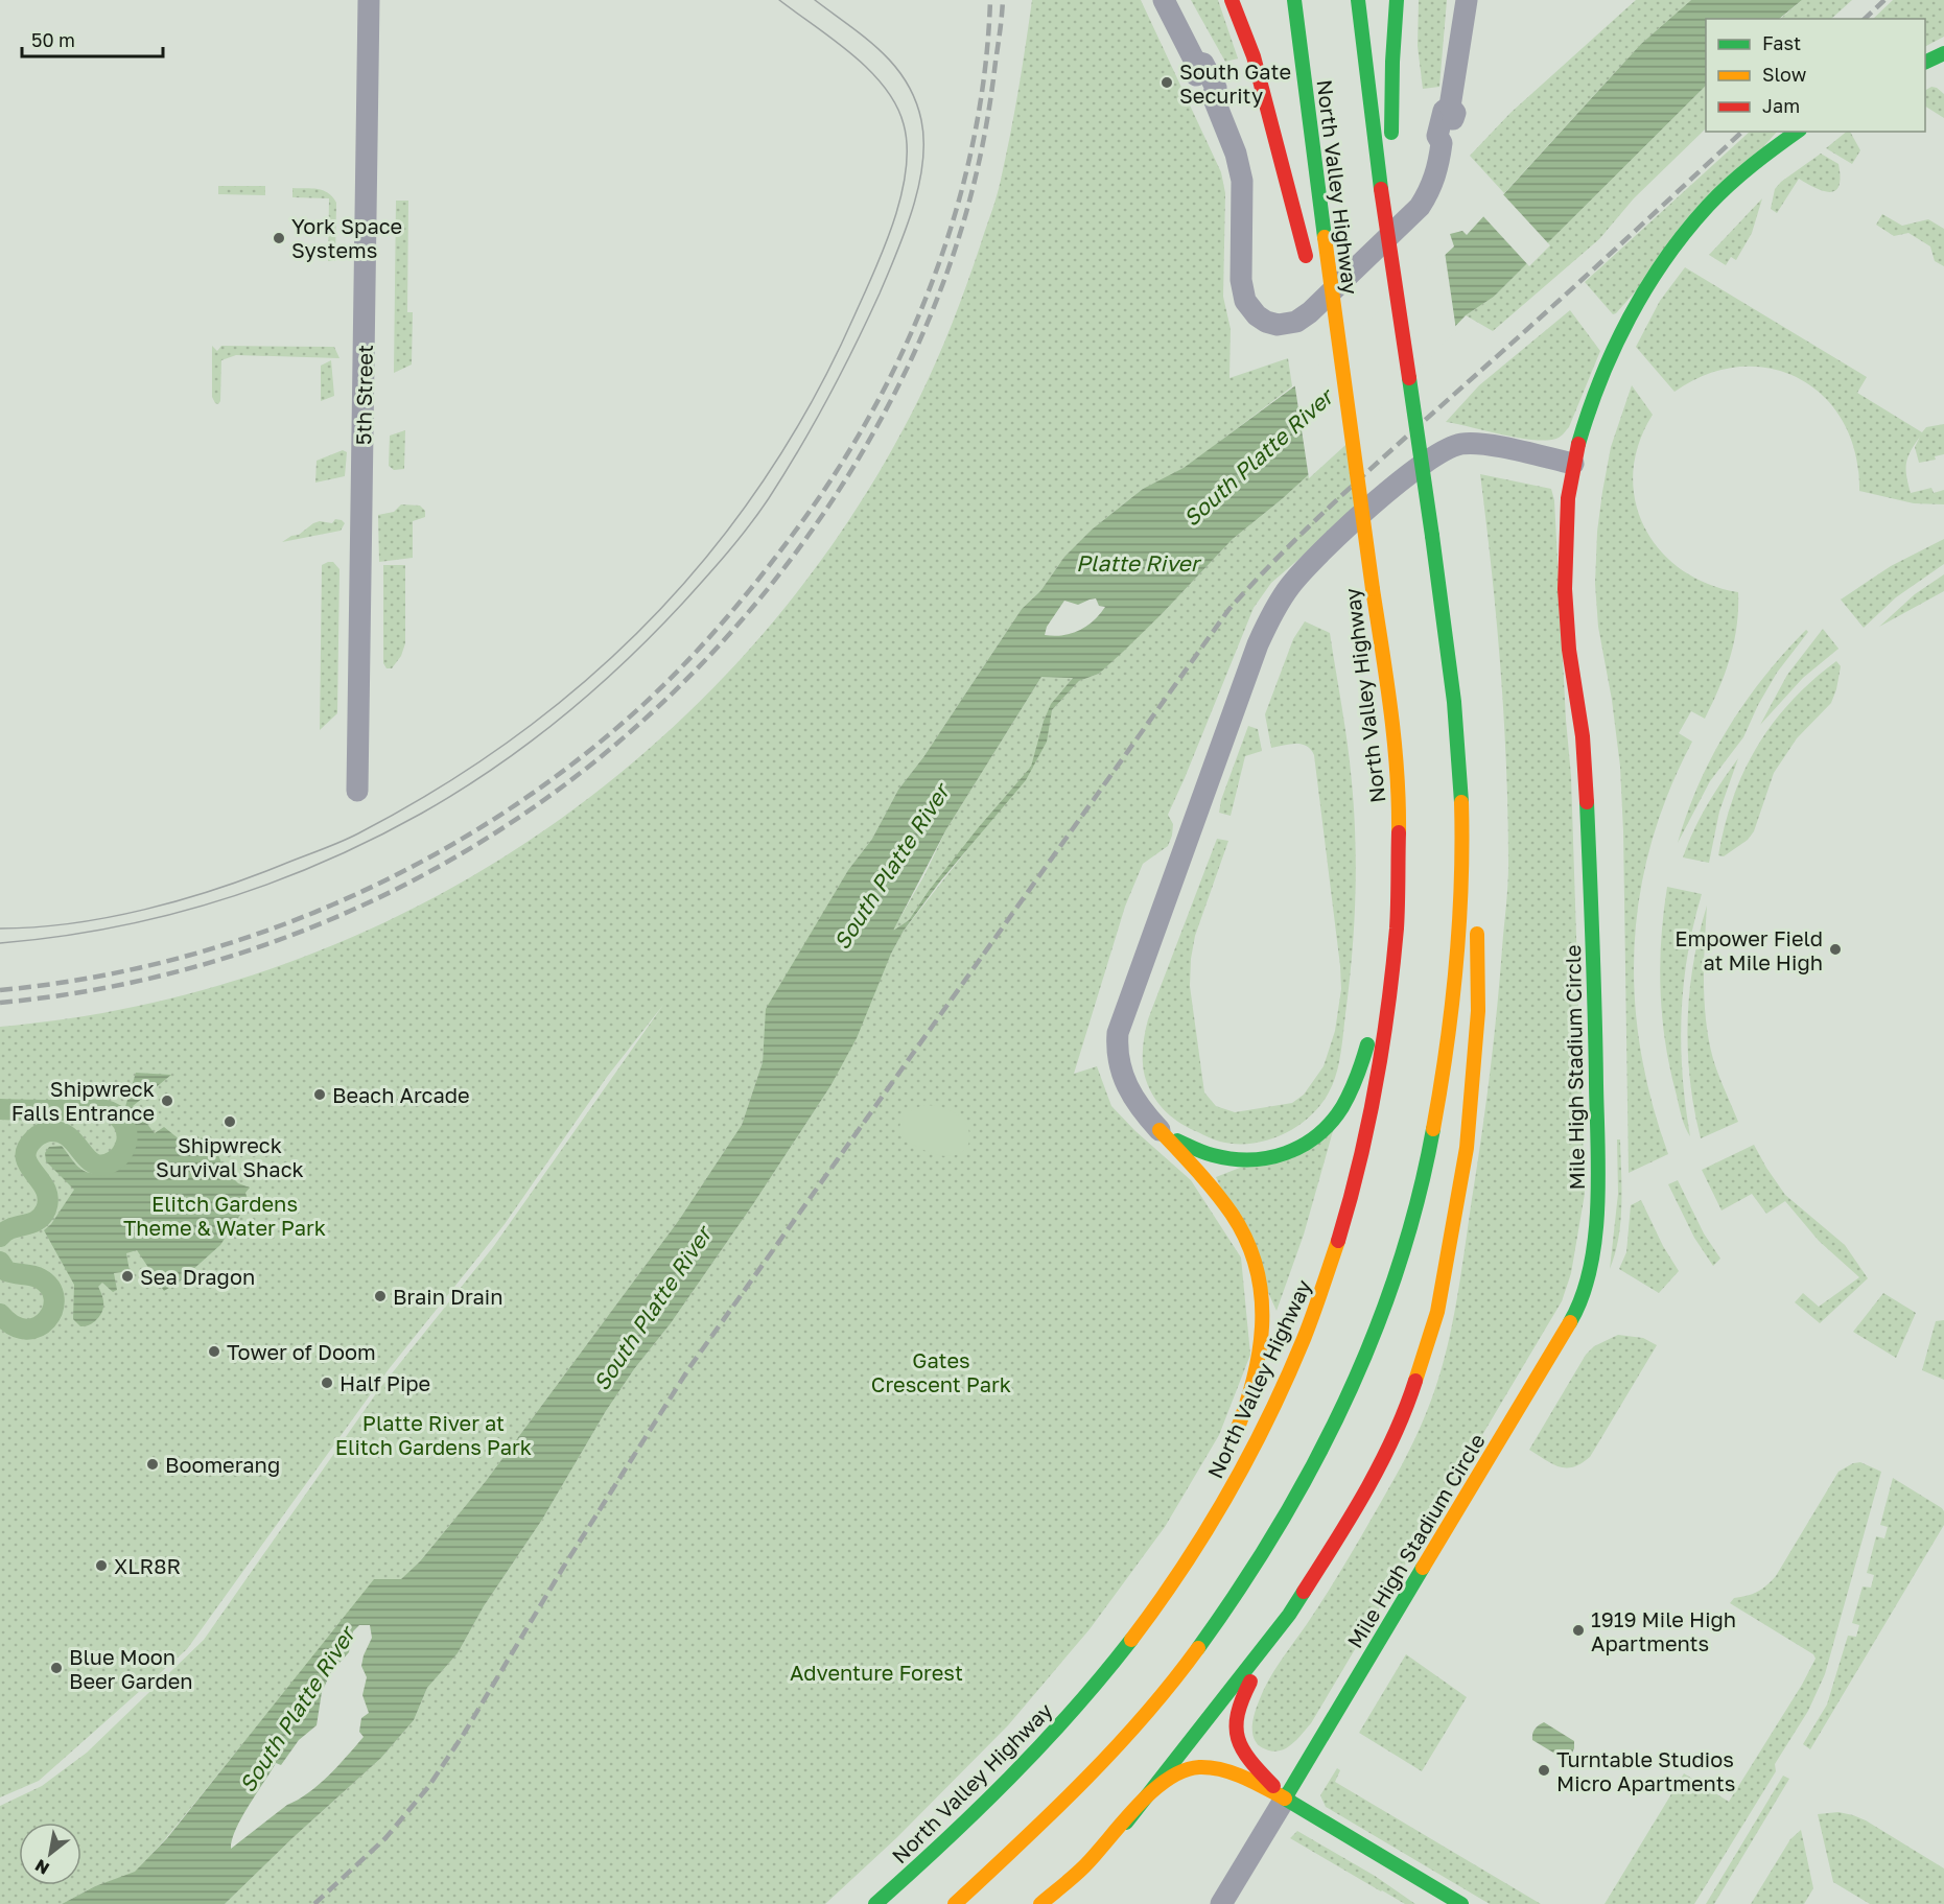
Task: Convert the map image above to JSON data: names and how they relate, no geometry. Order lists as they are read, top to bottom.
{
  "streets": {
    "main road": ["North Valley Highway", "Mile High Stadium Circle"],
    "street": ["5th Street"]
  },
  "water": ["South Platte River", "Platte River"],
  "parks": [
    "Elitch Gardens Theme & Water Park",
    "Gates Crescent Park",
    "Platte River at Elitch Gardens Park",
    "Adventure Forest"
  ],
  "places": [
    "South Gate Security",
    "York Space Systems",
    "Empower Field at Mile High",
    "Beach Arcade",
    "Shipwreck Falls Entrance",
    "Shipwreck Survival Shack",
    "Sea Dragon",
    "Brain Drain",
    "Tower of Doom",
    "Half Pipe",
    "Boomerang",
    "XLR8R",
    "1919 Mile High Apartments",
    "Blue Moon Beer Garden",
    "Turntable Studios Micro Apartments"
  ],
  "legend": ["Fast", "Slow", "Jam"],
  "scale_bar": "50 m",
  "north": "bottom left"
}
